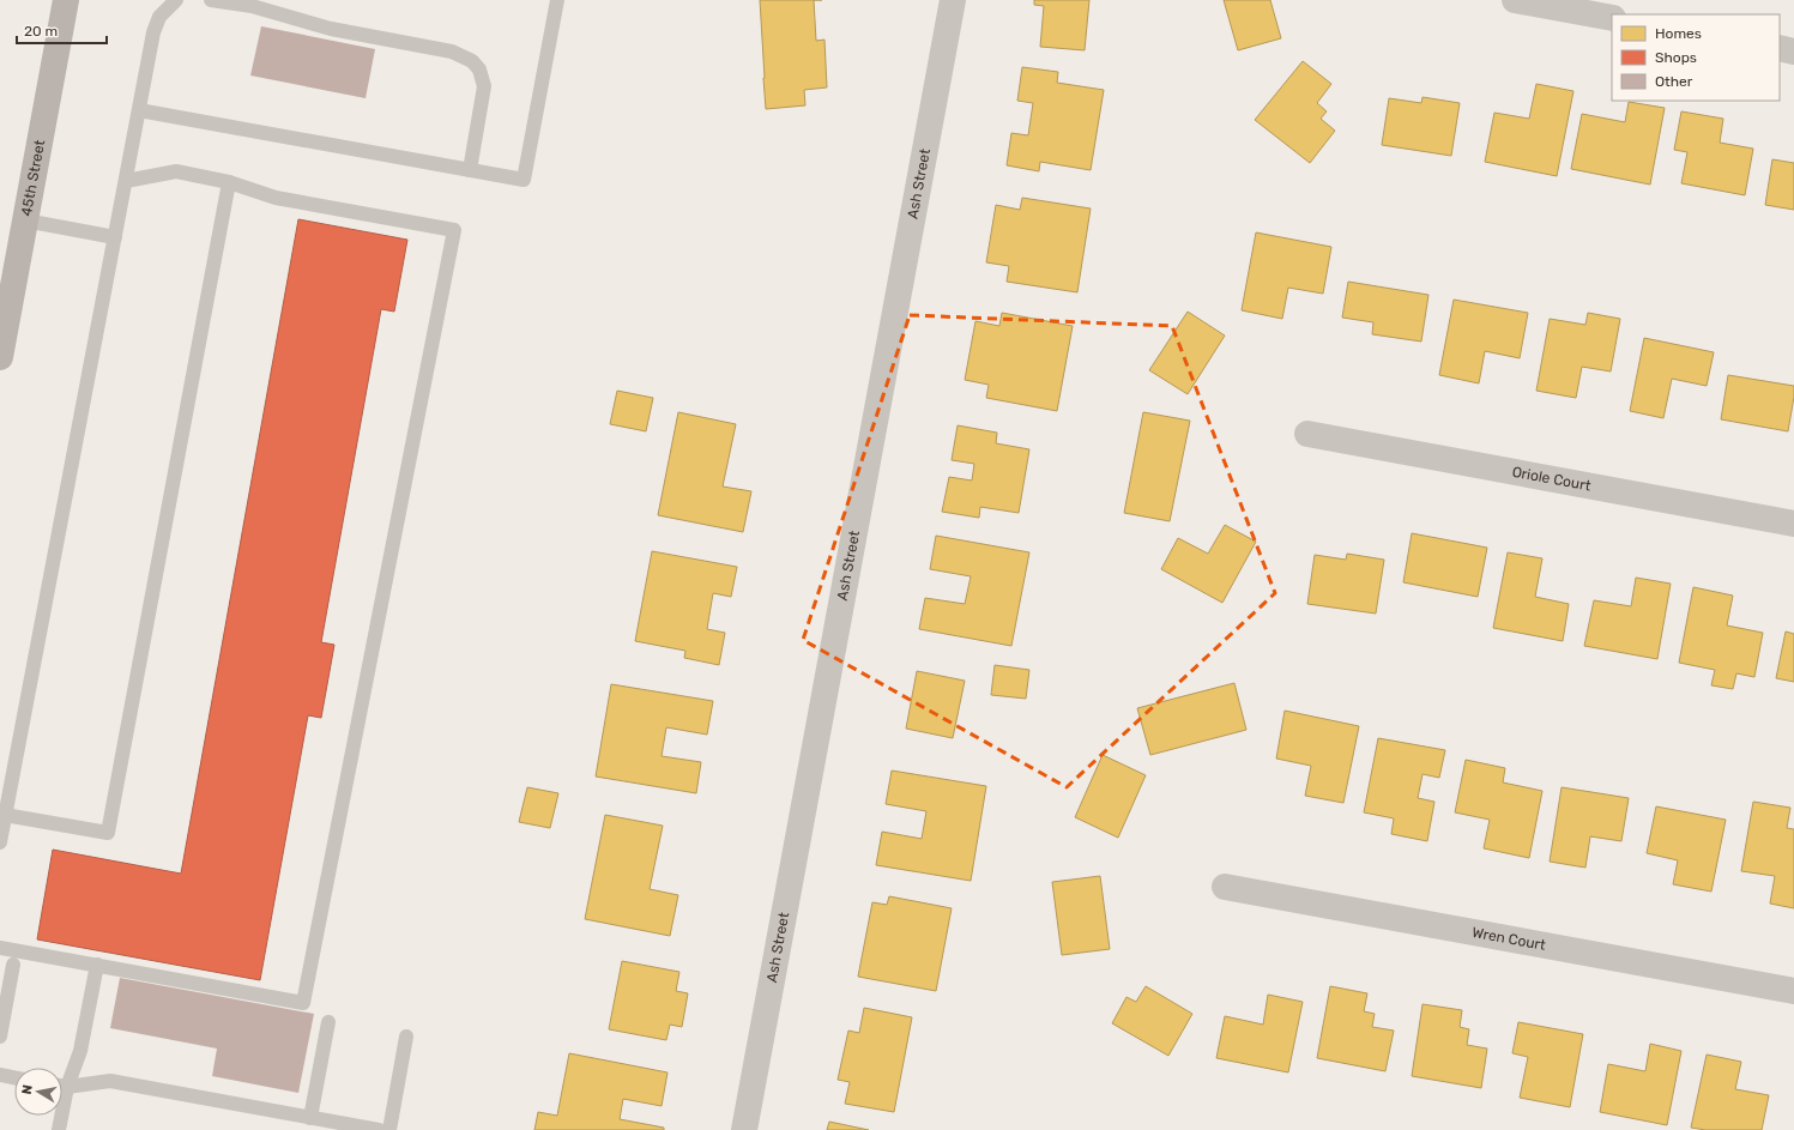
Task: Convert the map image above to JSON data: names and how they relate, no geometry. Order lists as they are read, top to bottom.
{
  "streets": {
    "main road": ["45th Street"],
    "street": ["Ash Street", "Oriole Court", "Wren Court"]
  },
  "legend": ["Homes", "Shops", "Other"],
  "scale_bar": "20 m",
  "north": "left"
}
